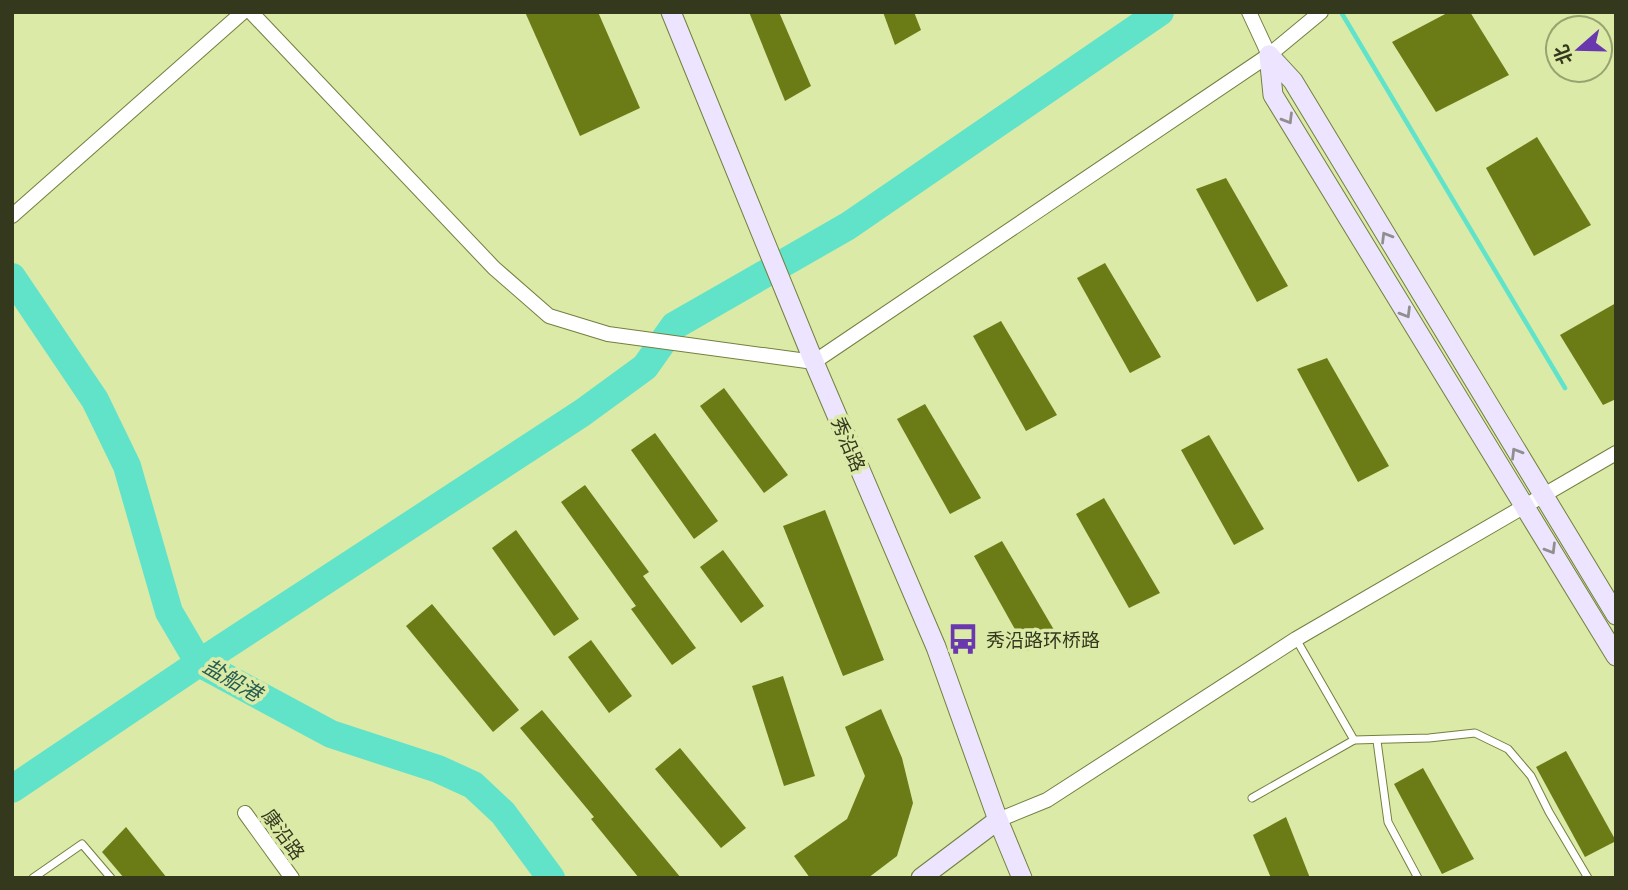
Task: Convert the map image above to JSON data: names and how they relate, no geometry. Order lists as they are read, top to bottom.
{
  "streets": {
    "street": ["秀沿路", "康沿路"]
  },
  "water": ["盐船港"],
  "places": {
    "bus stop": ["秀沿路环桥路"]
  },
  "north": "left"
}
